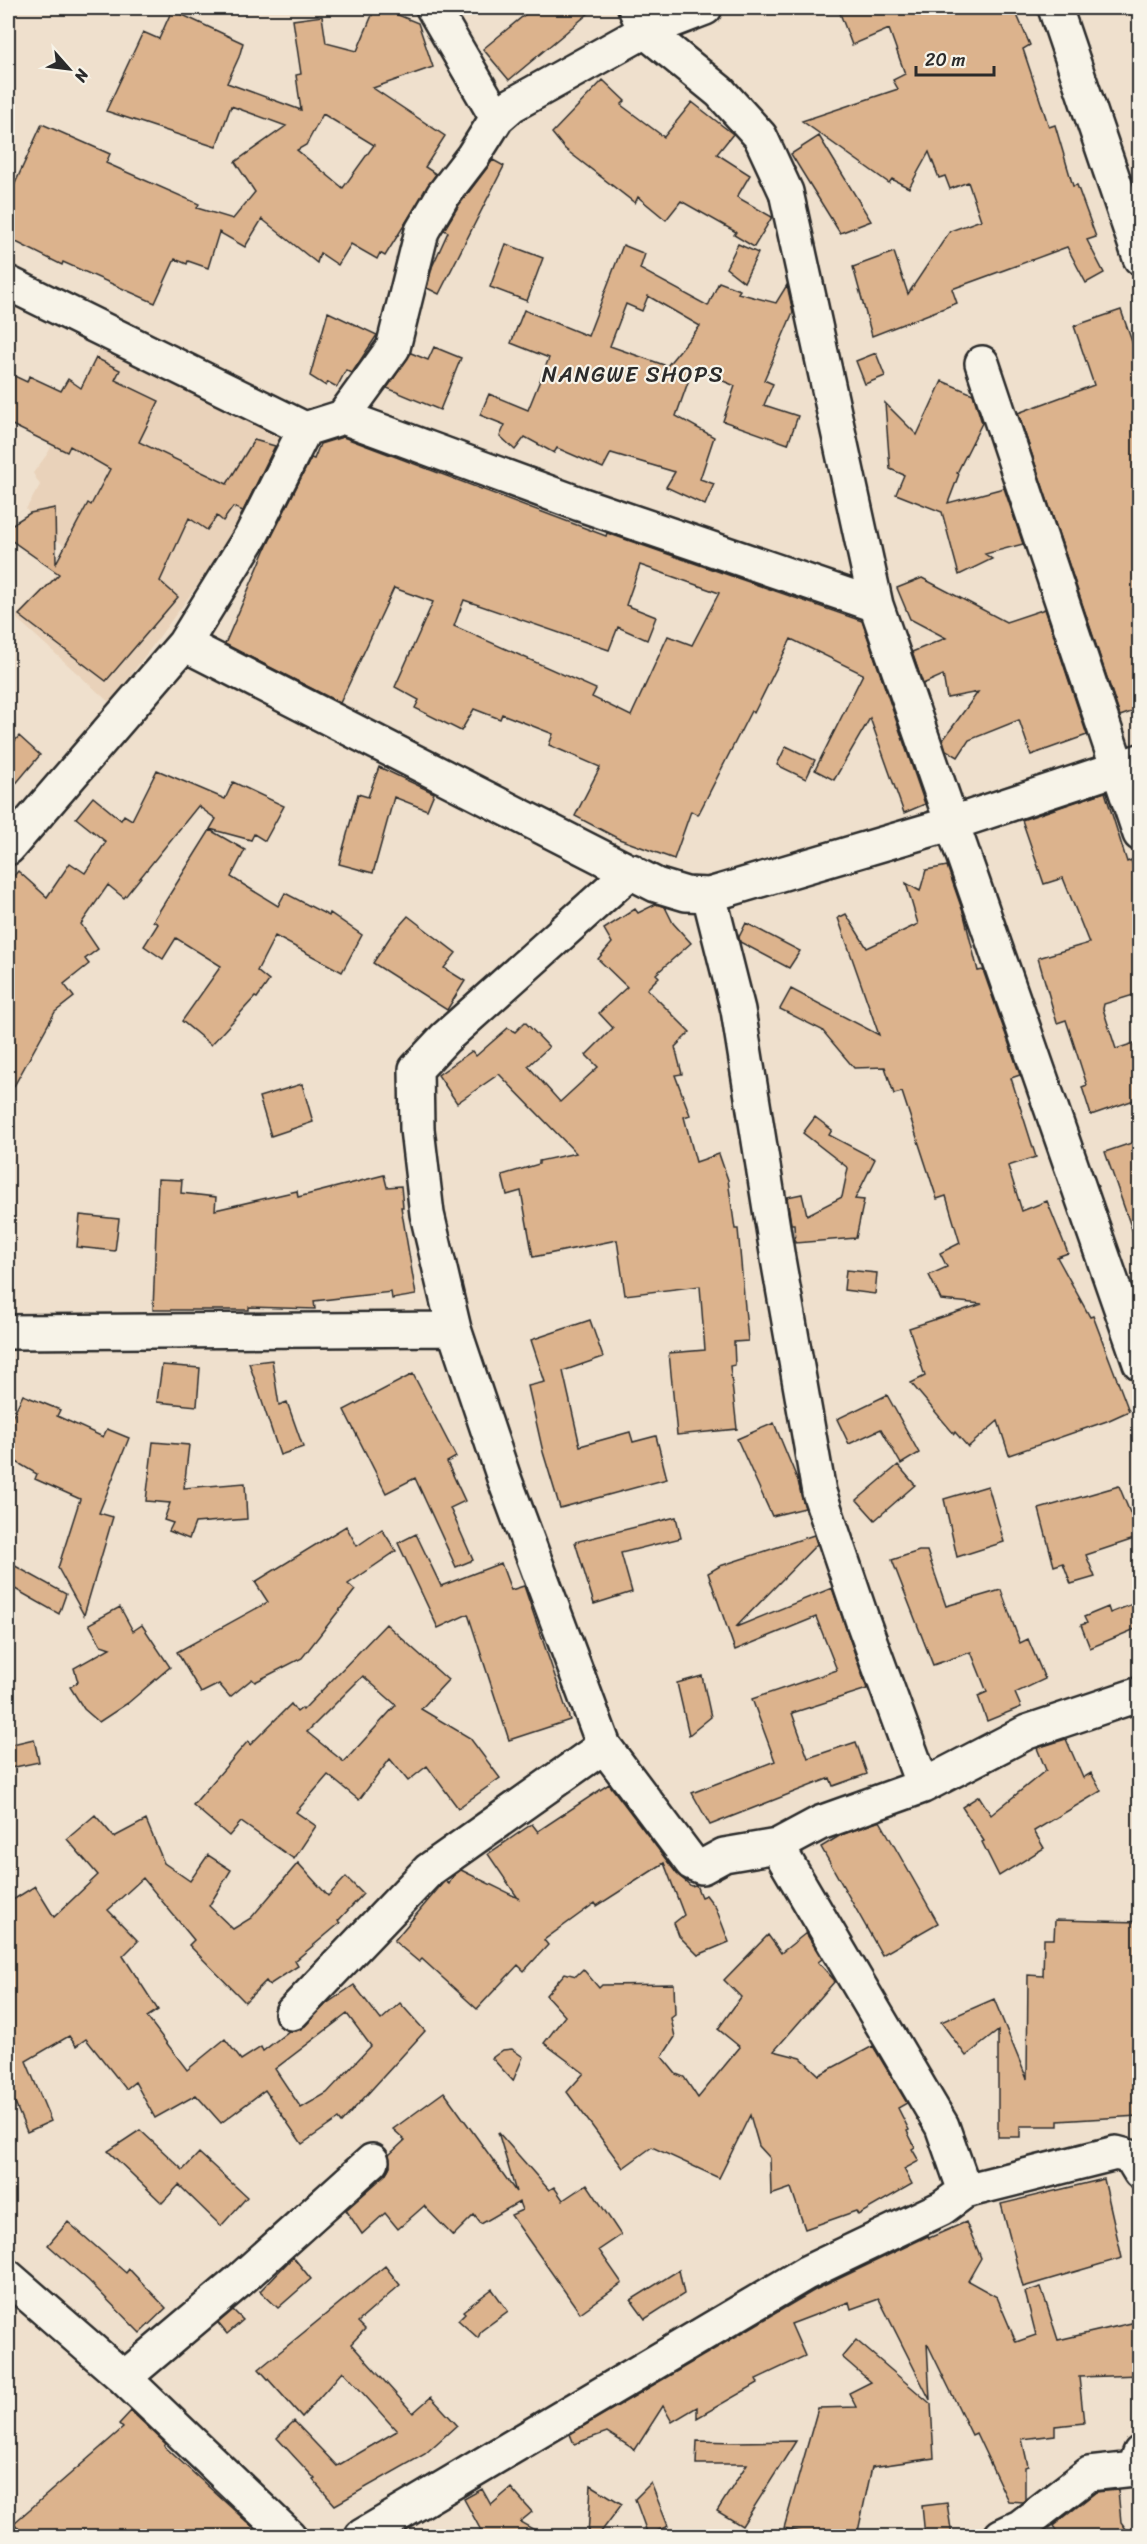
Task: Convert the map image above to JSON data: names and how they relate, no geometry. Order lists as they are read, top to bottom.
{
  "districts": ["NANGWE SHOPS"],
  "scale_bar": "20 m",
  "north": "bottom right"
}
